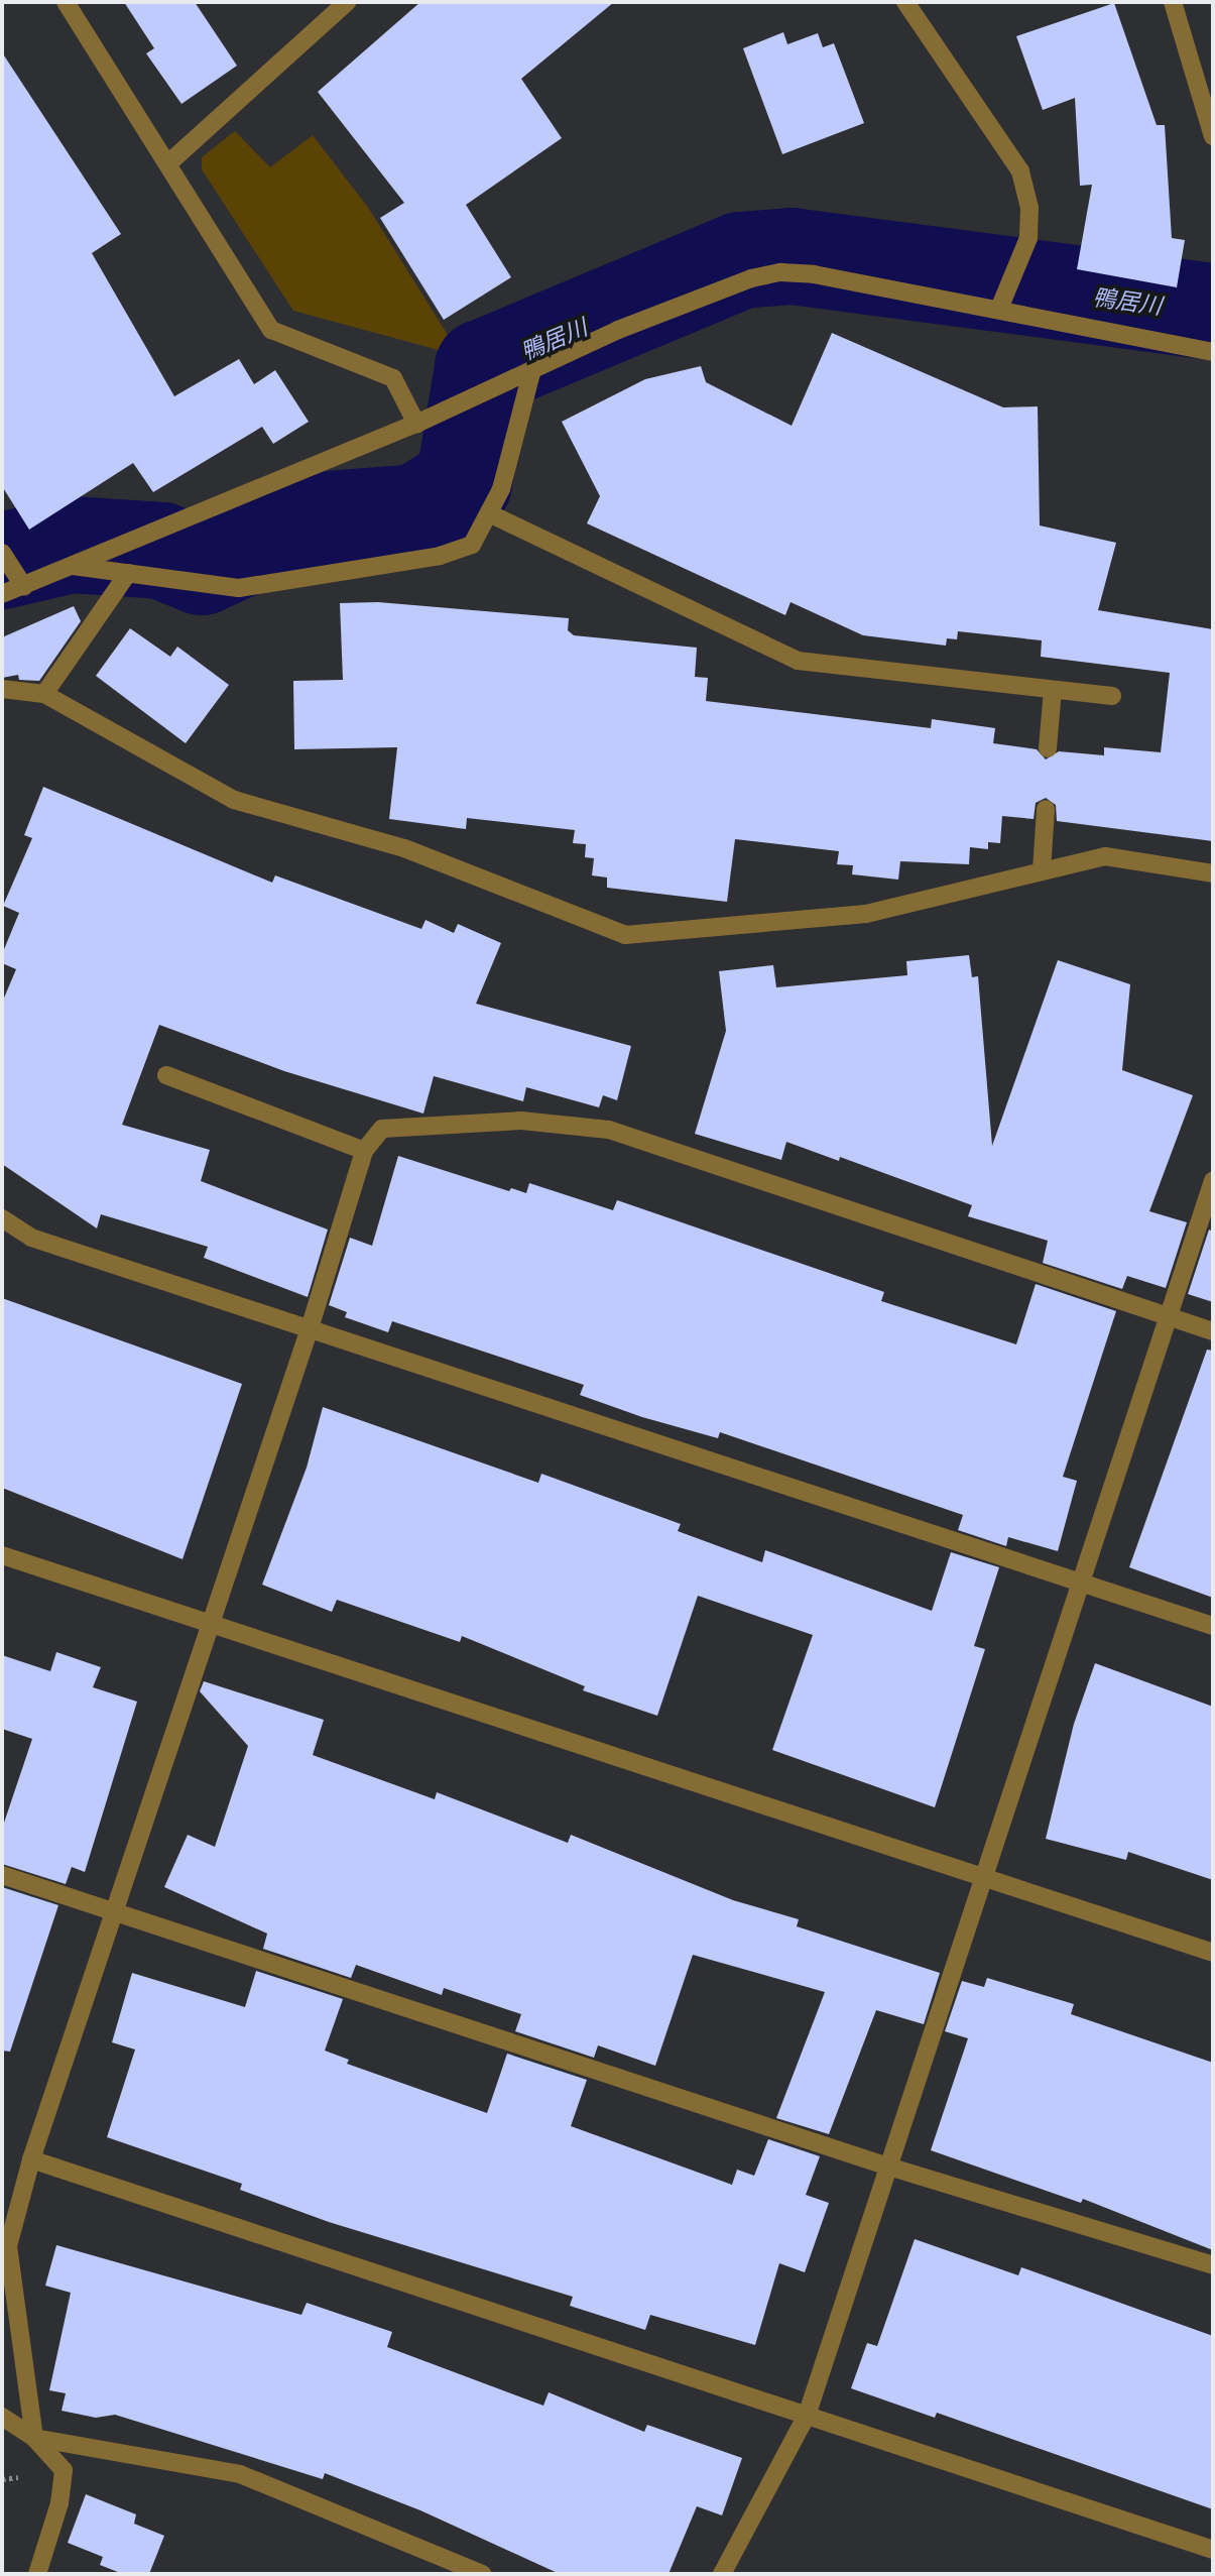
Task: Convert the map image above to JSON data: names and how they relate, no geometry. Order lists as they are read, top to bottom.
{
  "water": ["鴨居川"]
}
